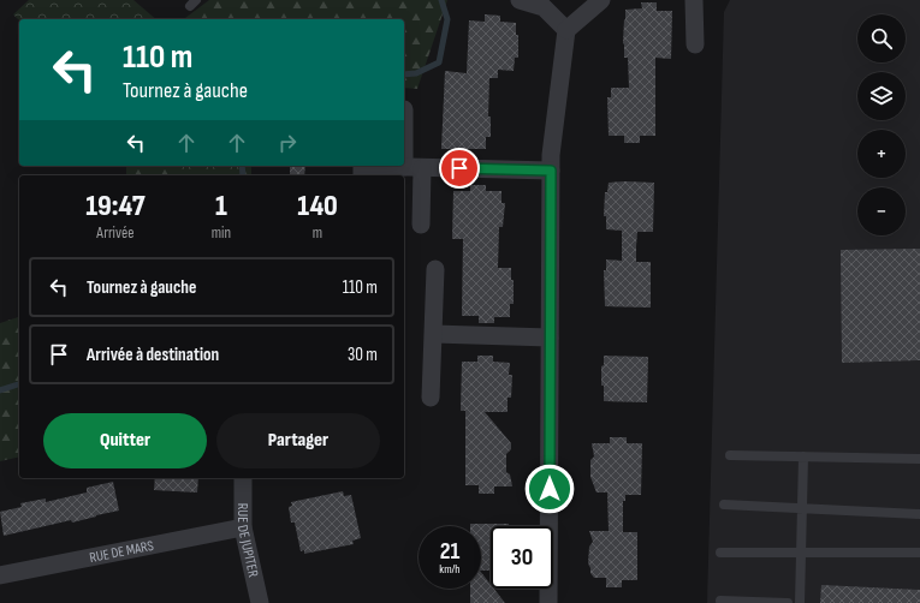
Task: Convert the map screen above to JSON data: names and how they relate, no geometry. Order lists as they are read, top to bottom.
{
  "streets": {
    "street": ["RUE DE JUPITER", "RUE DE MARS"]
  },
  "crossings": [
    ["RUE DE JUPITER", "RUE DE MARS"]
  ],
  "page": {
    "map_buttons": ["+", "−"],
    "turn": ["110 m", "Tournez à gauche"],
    "eta": [
      "19:47",
      "Arrivée",
      "1",
      "min",
      "140",
      "m"
    ],
    "list": [
      {
        "name": "Tournez à gauche",
        "value": "110 m"
      },
      {
        "name": "Arrivée à destination",
        "value": "30 m"
      }
    ],
    "buttons": ["Quitter", "Partager"],
    "speed": "21 km/h",
    "limit": "30"
  }
}
